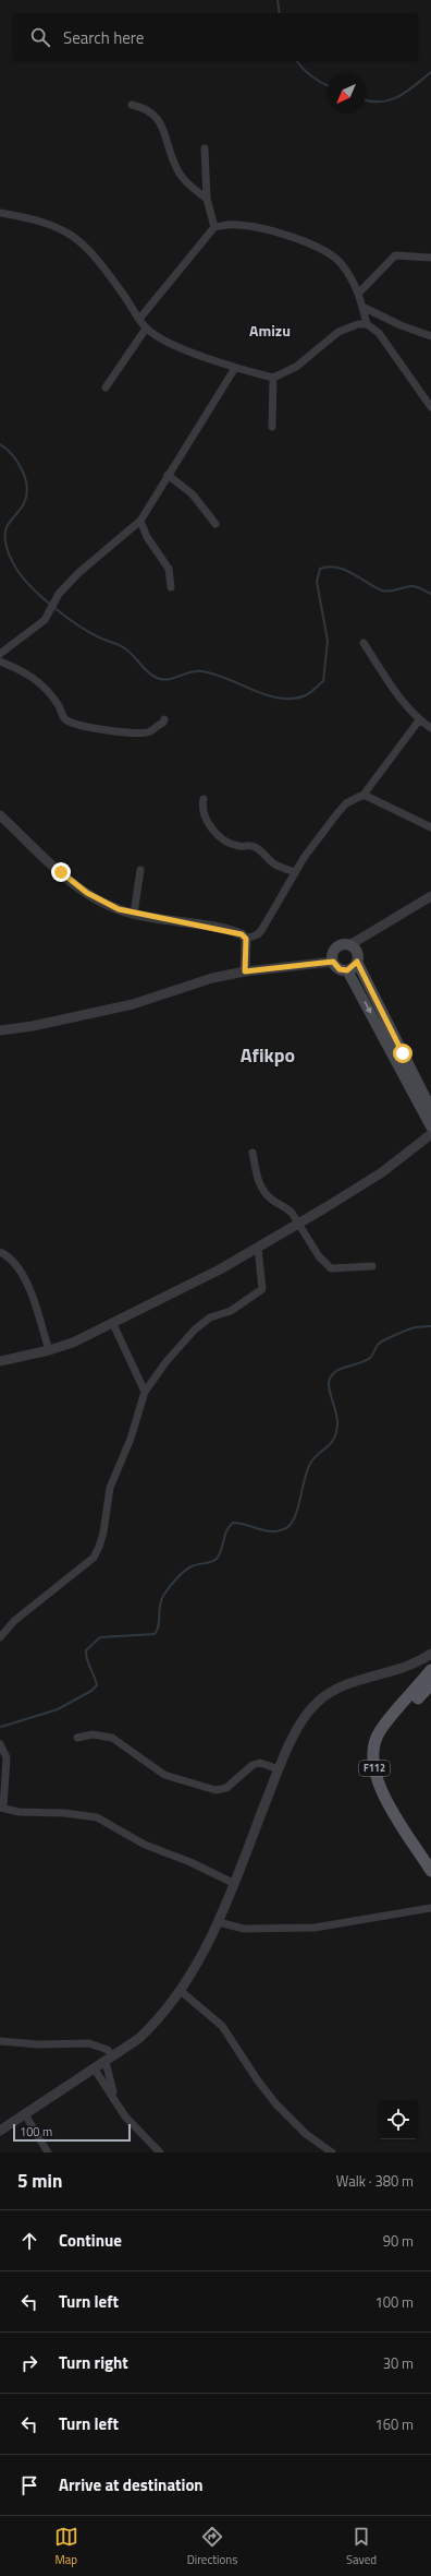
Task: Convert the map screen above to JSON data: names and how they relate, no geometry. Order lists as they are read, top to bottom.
{
  "streets": {
    "main road": ["F112"]
  },
  "districts": ["Amizu", "Afikpo"],
  "scale_bar": "100 m",
  "north": "bottom left",
  "page": {
    "search": "Search here",
    "scale": "100 m",
    "heading": ["5 min", "Walk · 380 m"],
    "list": [
      ["Continue", "90 m"],
      ["Turn left", "100 m"],
      ["Turn right", "30 m"],
      ["Turn left", "160 m"],
      "Arrive at destination"
    ],
    "nav": ["Map", "Directions", "Saved"]
  }
}
